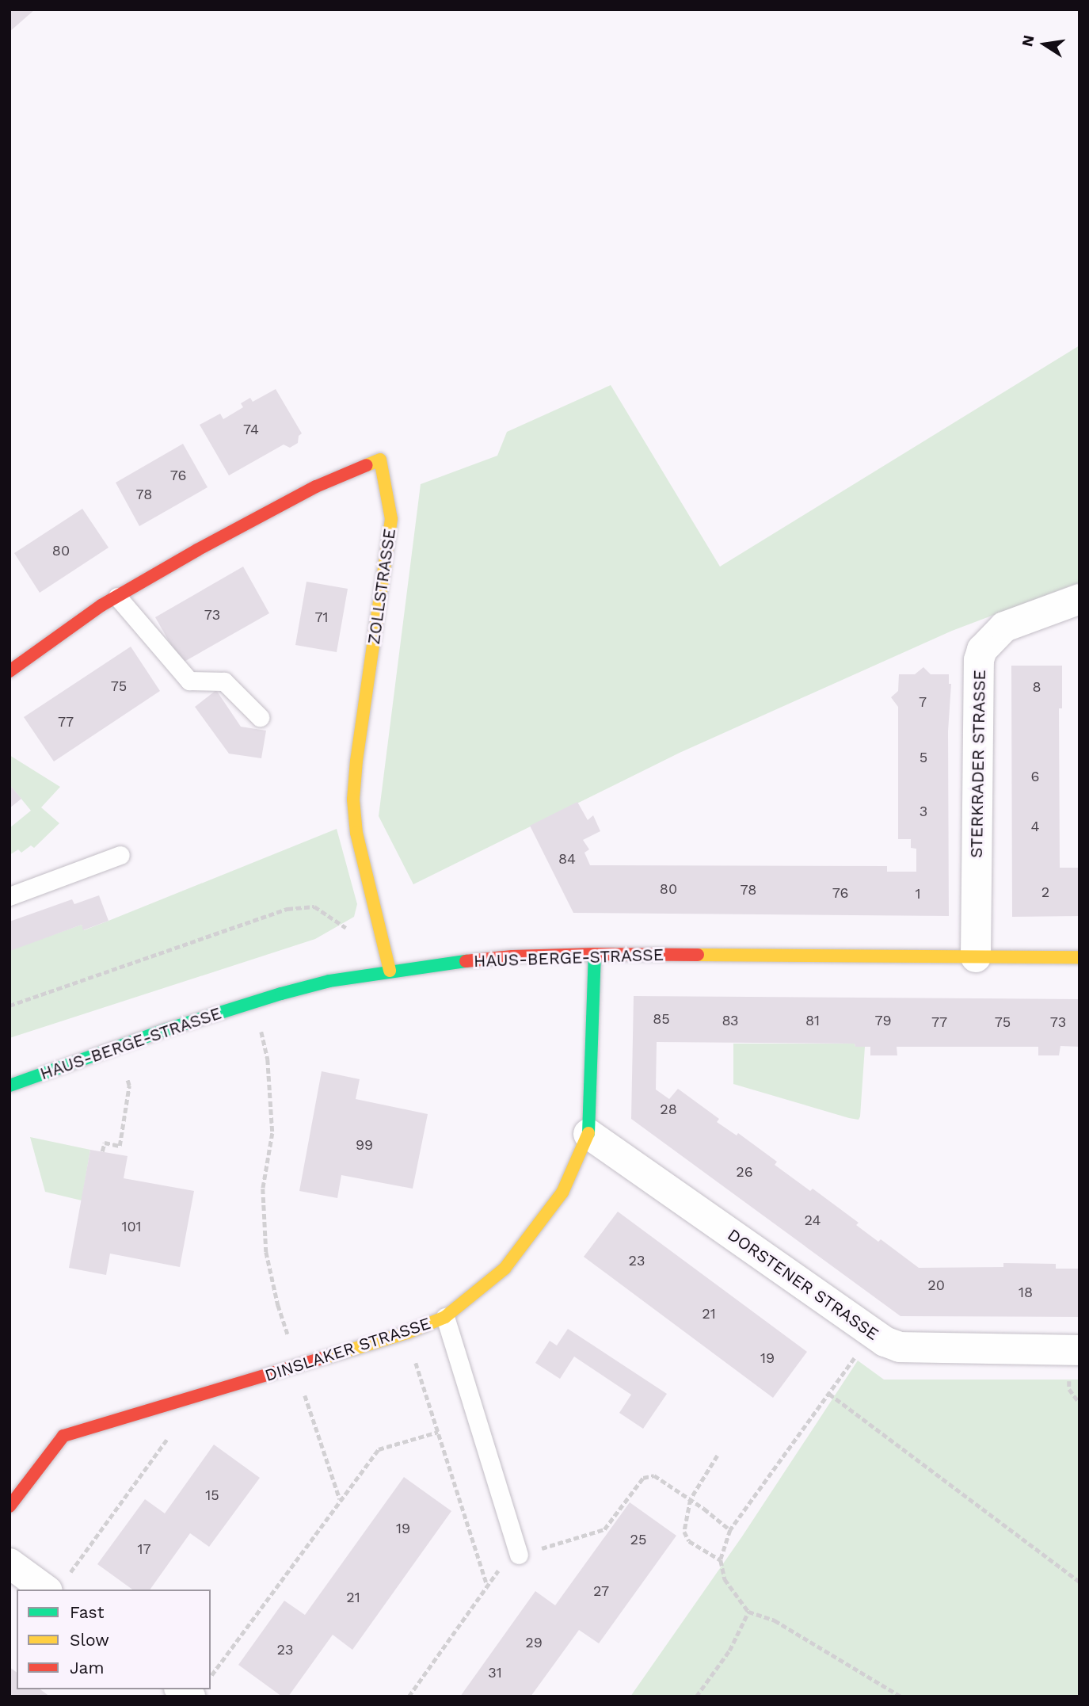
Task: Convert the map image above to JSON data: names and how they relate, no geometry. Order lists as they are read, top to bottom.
{
  "streets": {
    "street": [
      "ZOLLSTRASSE",
      "STERKRADER STRASSE",
      "HAUS-BERGE-STRASSE",
      "DORSTENER STRASSE",
      "DINSLAKER STRASSE"
    ]
  },
  "crossings": [
    ["ZOLLSTRASSE", "HAUS-BERGE-STRASSE"],
    ["STERKRADER STRASSE", "HAUS-BERGE-STRASSE"],
    ["HAUS-BERGE-STRASSE", "DINSLAKER STRASSE"],
    ["DORSTENER STRASSE", "DINSLAKER STRASSE"]
  ],
  "house_numbers": [
    "74",
    "76",
    "78",
    "80",
    "73",
    "71",
    "75",
    "8",
    "7",
    "77",
    "5",
    "6",
    "3",
    "4",
    "84",
    "80",
    "78",
    "2",
    "76",
    "1",
    "85",
    "83",
    "81",
    "79",
    "77",
    "75",
    "73",
    "28",
    "99",
    "26",
    "24",
    "101",
    "23",
    "20",
    "18",
    "21",
    "19",
    "15",
    "19",
    "25",
    "17",
    "27",
    "21",
    "29",
    "23",
    "31"
  ],
  "legend": ["Fast", "Slow", "Jam"],
  "north": "left"
}
